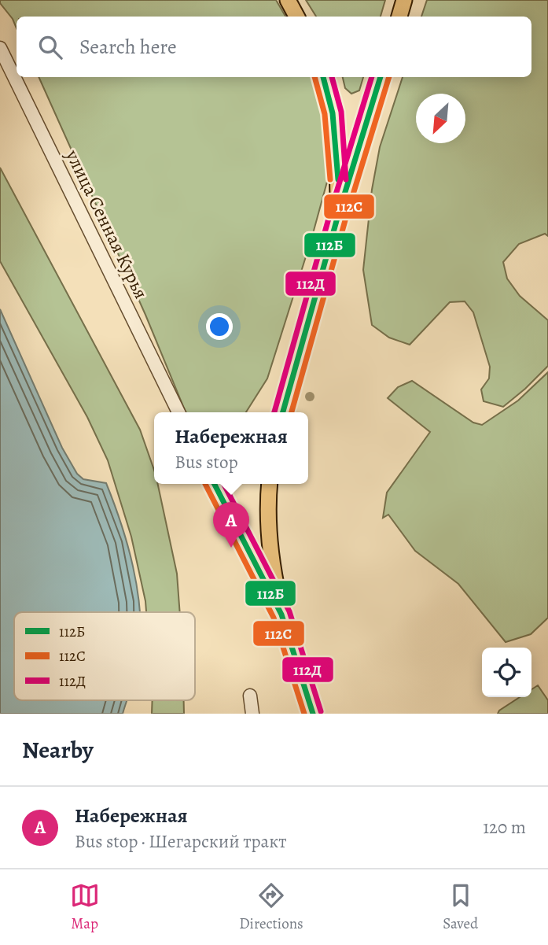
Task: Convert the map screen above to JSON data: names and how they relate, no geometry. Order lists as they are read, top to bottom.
{
  "streets": {
    "street": ["улица Сенная Курья"]
  },
  "lines": ["transit line 112Б", "transit line 112С", "transit line 112Д"],
  "legend": ["112Б", "112С", "112Д"],
  "north": "bottom left",
  "page": {
    "search": "Search here",
    "popup": ["Набережная", "Bus stop"],
    "pins": "A",
    "heading": "Nearby",
    "list": [
      {
        "mark": "A",
        "name": "Набережная",
        "note": "Bus stop · Шегарский тракт",
        "value": "120 m"
      }
    ],
    "nav": ["Map", "Directions", "Saved"]
  }
}
